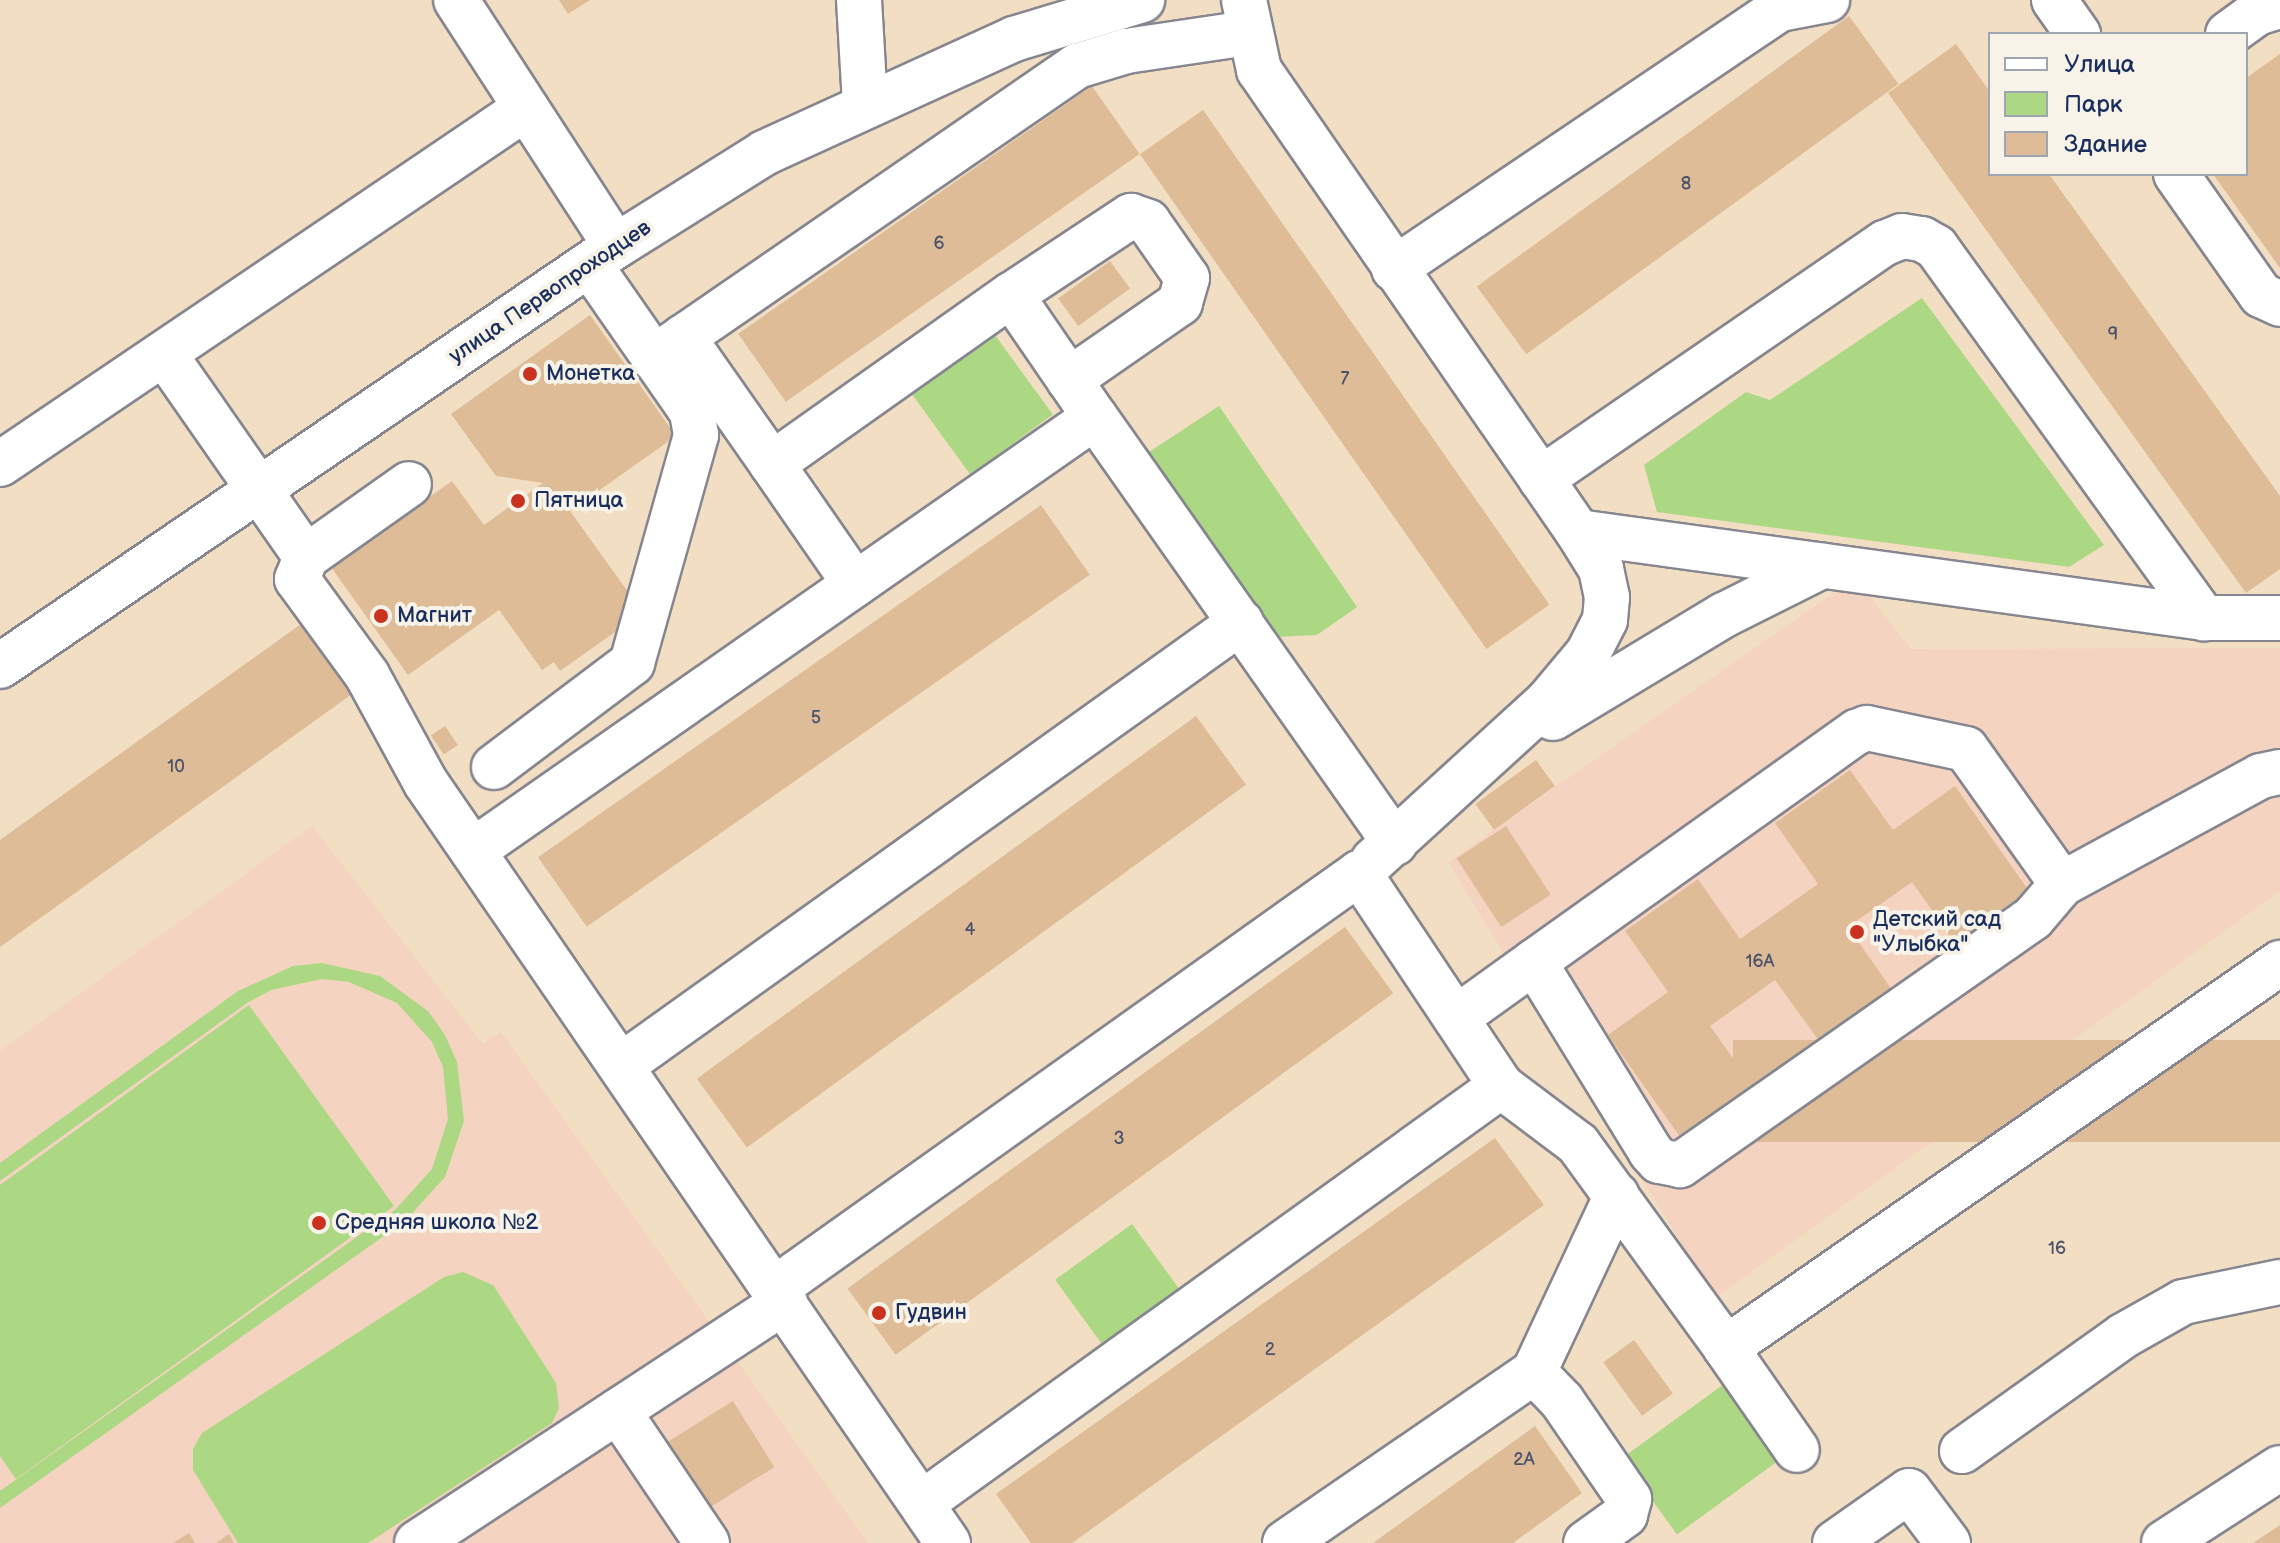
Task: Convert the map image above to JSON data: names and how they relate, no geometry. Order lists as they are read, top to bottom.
{
  "streets": {
    "street": ["улица Первопроходцев"]
  },
  "places": [
    "Монетка",
    "Пятница",
    "Магнит",
    "Детский сад \"Улыбка\"",
    "Средняя школа №2",
    "Гудвин"
  ],
  "house_numbers": [
    "8",
    "6",
    "9",
    "7",
    "5",
    "10",
    "4",
    "16А",
    "3",
    "16",
    "2",
    "2А"
  ],
  "legend": ["Улица", "Парк", "Здание"]
}
